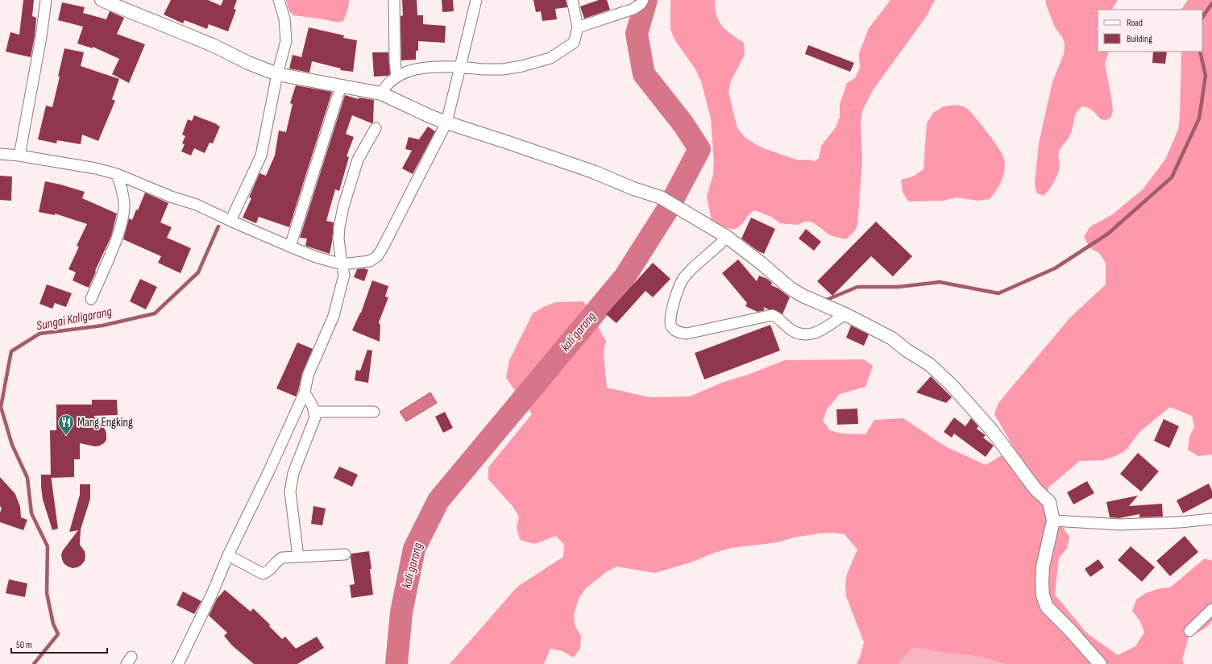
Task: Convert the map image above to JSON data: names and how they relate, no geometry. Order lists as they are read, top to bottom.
{
  "water": ["Sungai Kaligarang", "kali garang"],
  "places": {
    "restaurant": ["Mang Engking"]
  },
  "legend": ["Road", "Building"],
  "scale_bar": "50 m"
}
